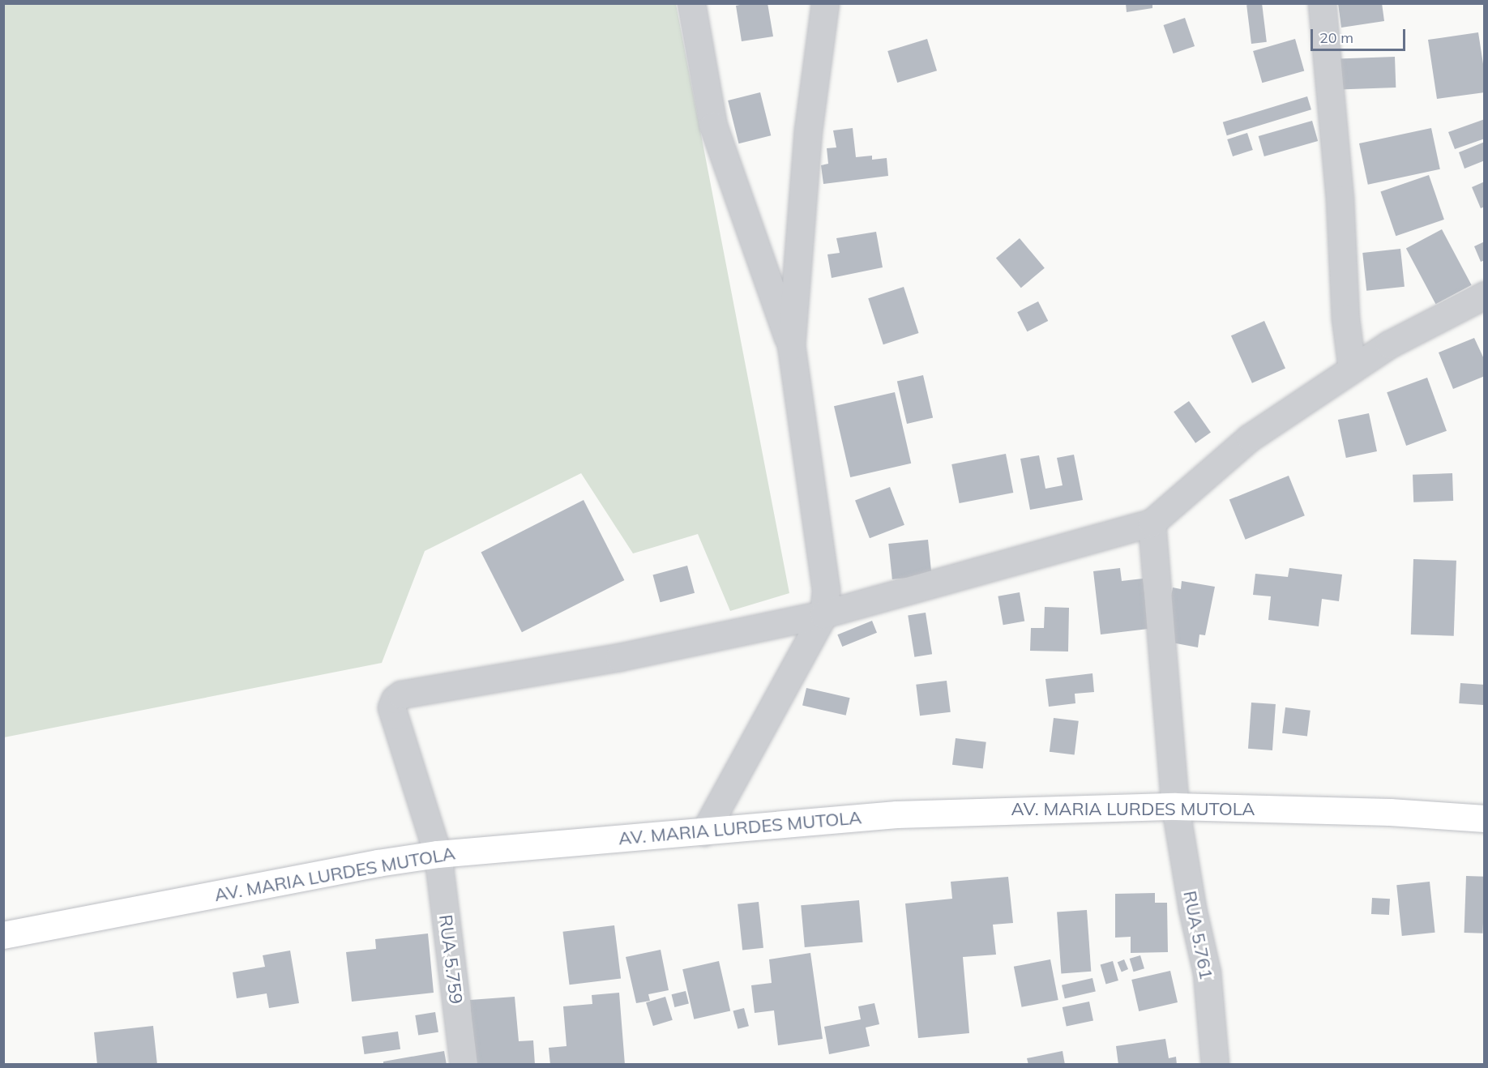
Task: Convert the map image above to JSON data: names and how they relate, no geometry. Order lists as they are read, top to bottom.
{
  "streets": {
    "main road": ["AV. MARIA LURDES MUTOLA"],
    "street": ["RUA 5.761", "RUA 5.759"]
  },
  "crossings": [
    ["AV. MARIA LURDES MUTOLA", "RUA 5.761"],
    ["AV. MARIA LURDES MUTOLA", "RUA 5.759"]
  ],
  "scale_bar": "20 m"
}
